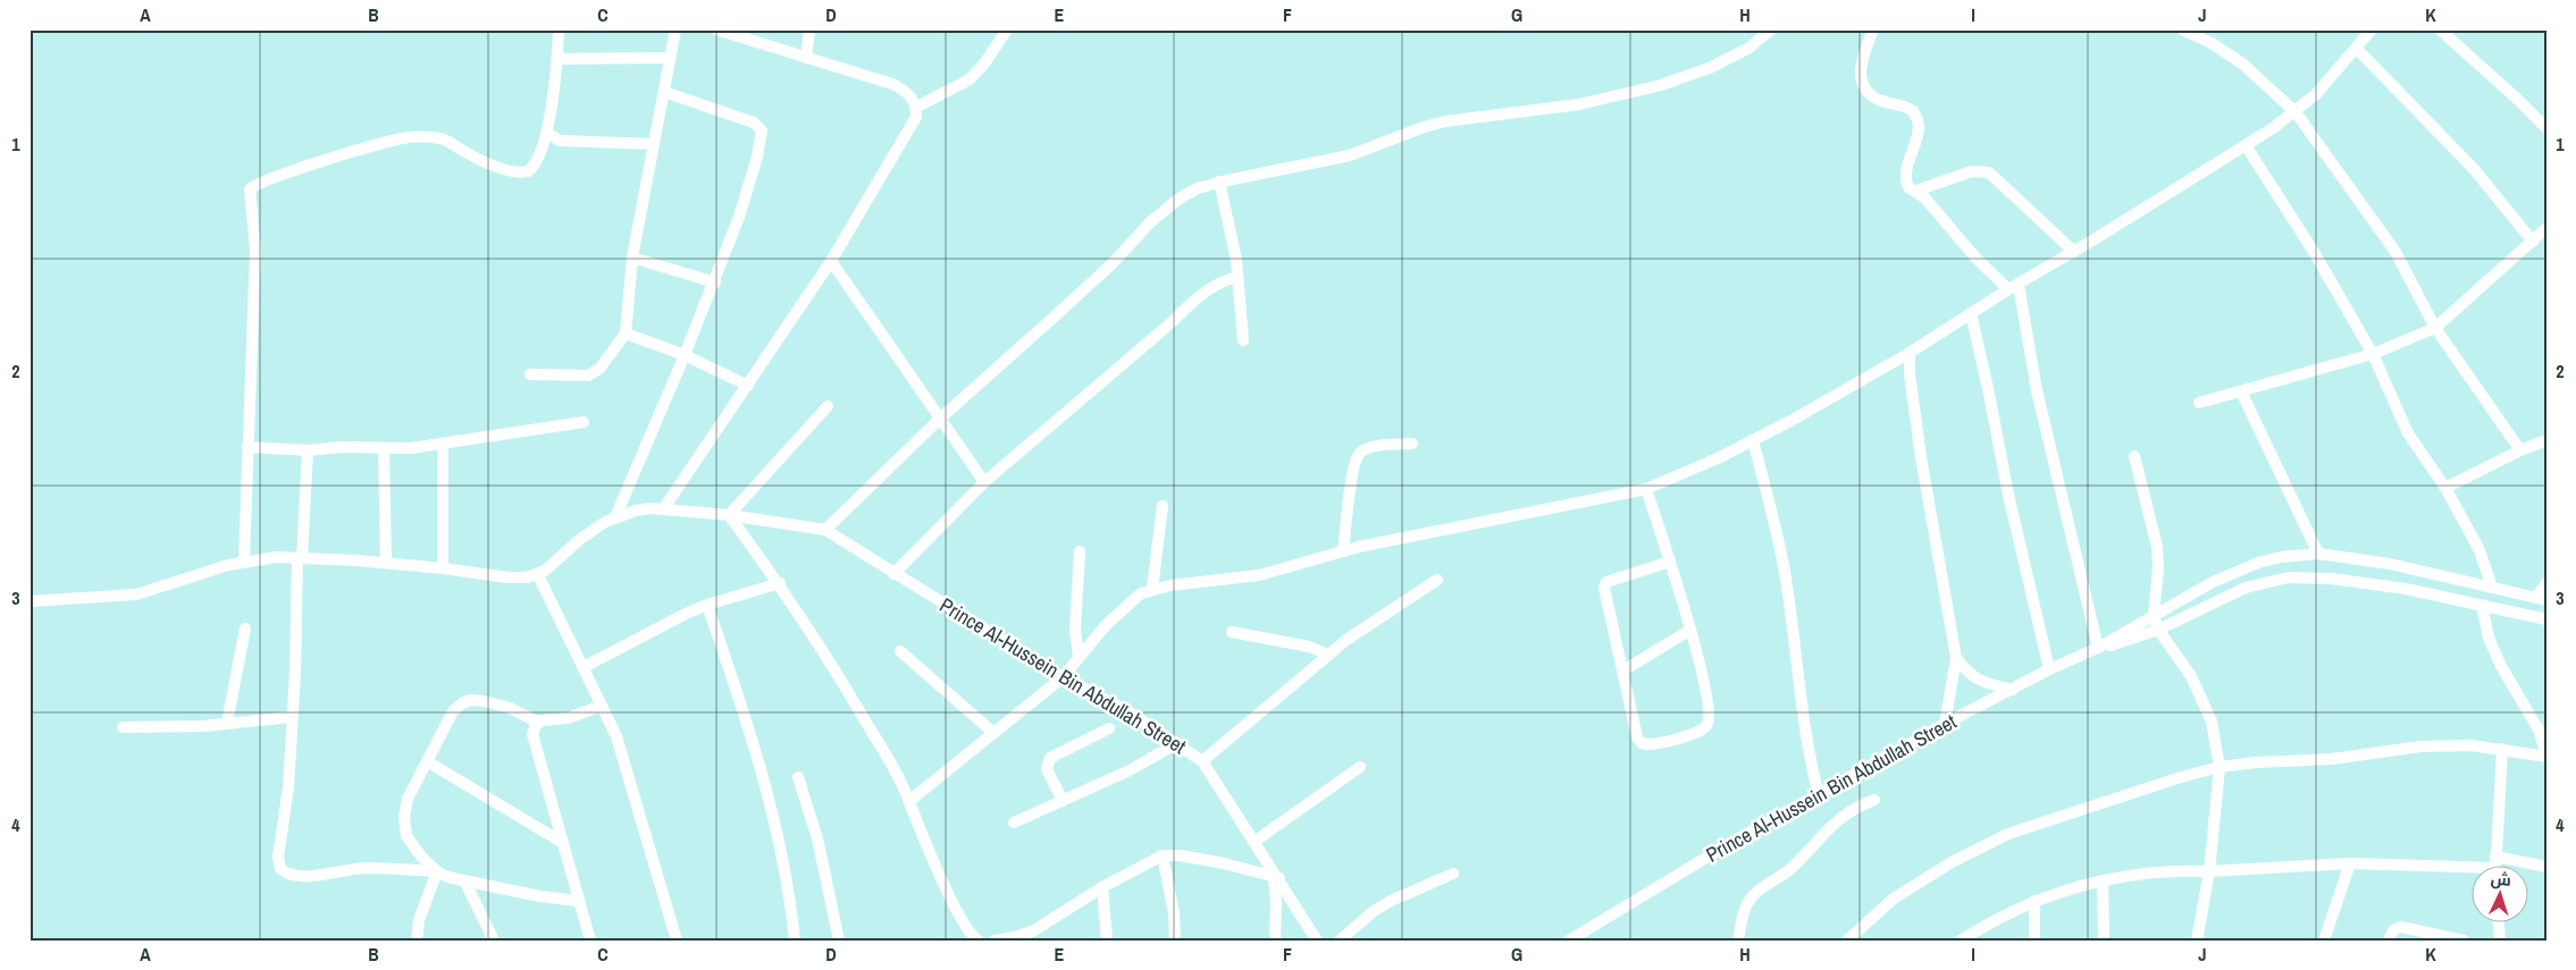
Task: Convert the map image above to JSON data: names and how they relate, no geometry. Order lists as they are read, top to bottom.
{
  "streets": {
    "street": ["Prince Al-Hussein Bin Abdullah Street"]
  },
  "north": "top",
  "grid": {
    "columns": [
      "A",
      "B",
      "C",
      "D",
      "E",
      "F",
      "G",
      "H",
      "I",
      "J",
      "K"
    ],
    "rows": [
      "1",
      "2",
      "3",
      "4"
    ]
  }
}
